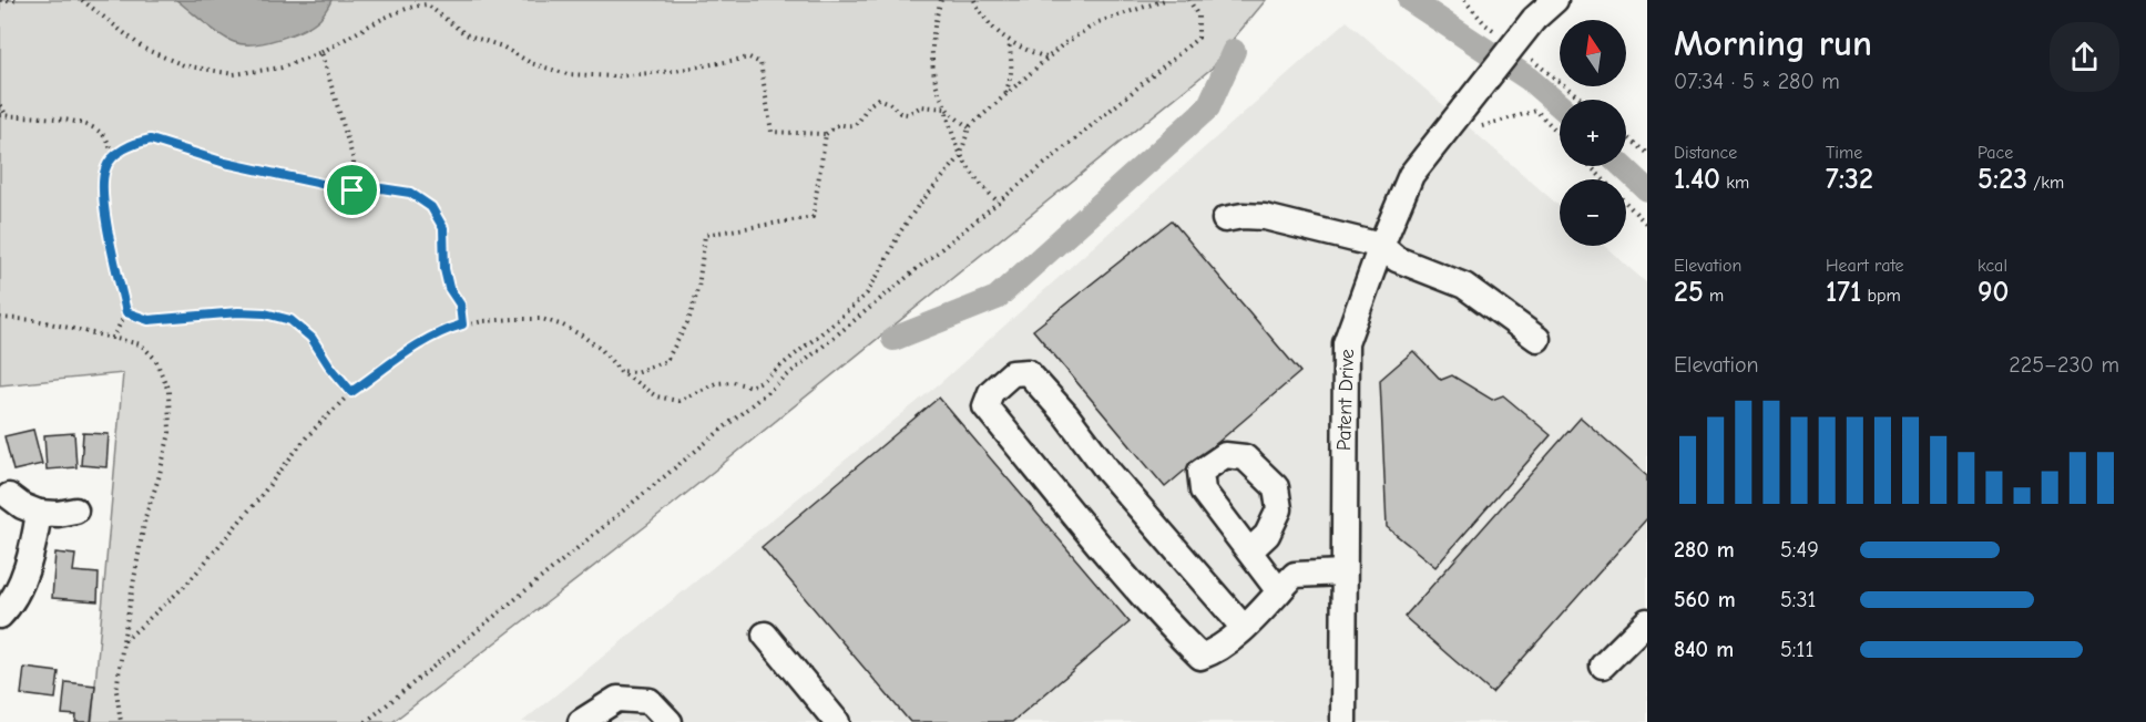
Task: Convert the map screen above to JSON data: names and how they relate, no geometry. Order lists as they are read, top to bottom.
{
  "streets": {
    "street": ["Patent Drive"]
  },
  "north": "top",
  "page": {
    "heading": ["Morning run", "07:34 · 5 × 280 m"],
    "map_buttons": ["+", "−"],
    "stats": [
      ["Distance", "1.40 km"],
      ["Time", "7:32"],
      ["Pace", "5:23 /km"],
      ["Elevation", "25 m"],
      ["Heart rate", "171 bpm"],
      ["kcal", "90"]
    ],
    "chart": ["Elevation", "225–230 m"],
    "list": [
      {
        "name": "280 m",
        "note": "5:49"
      },
      {
        "name": "560 m",
        "note": "5:31"
      },
      {
        "name": "840 m",
        "note": "5:11"
      }
    ]
  }
}
